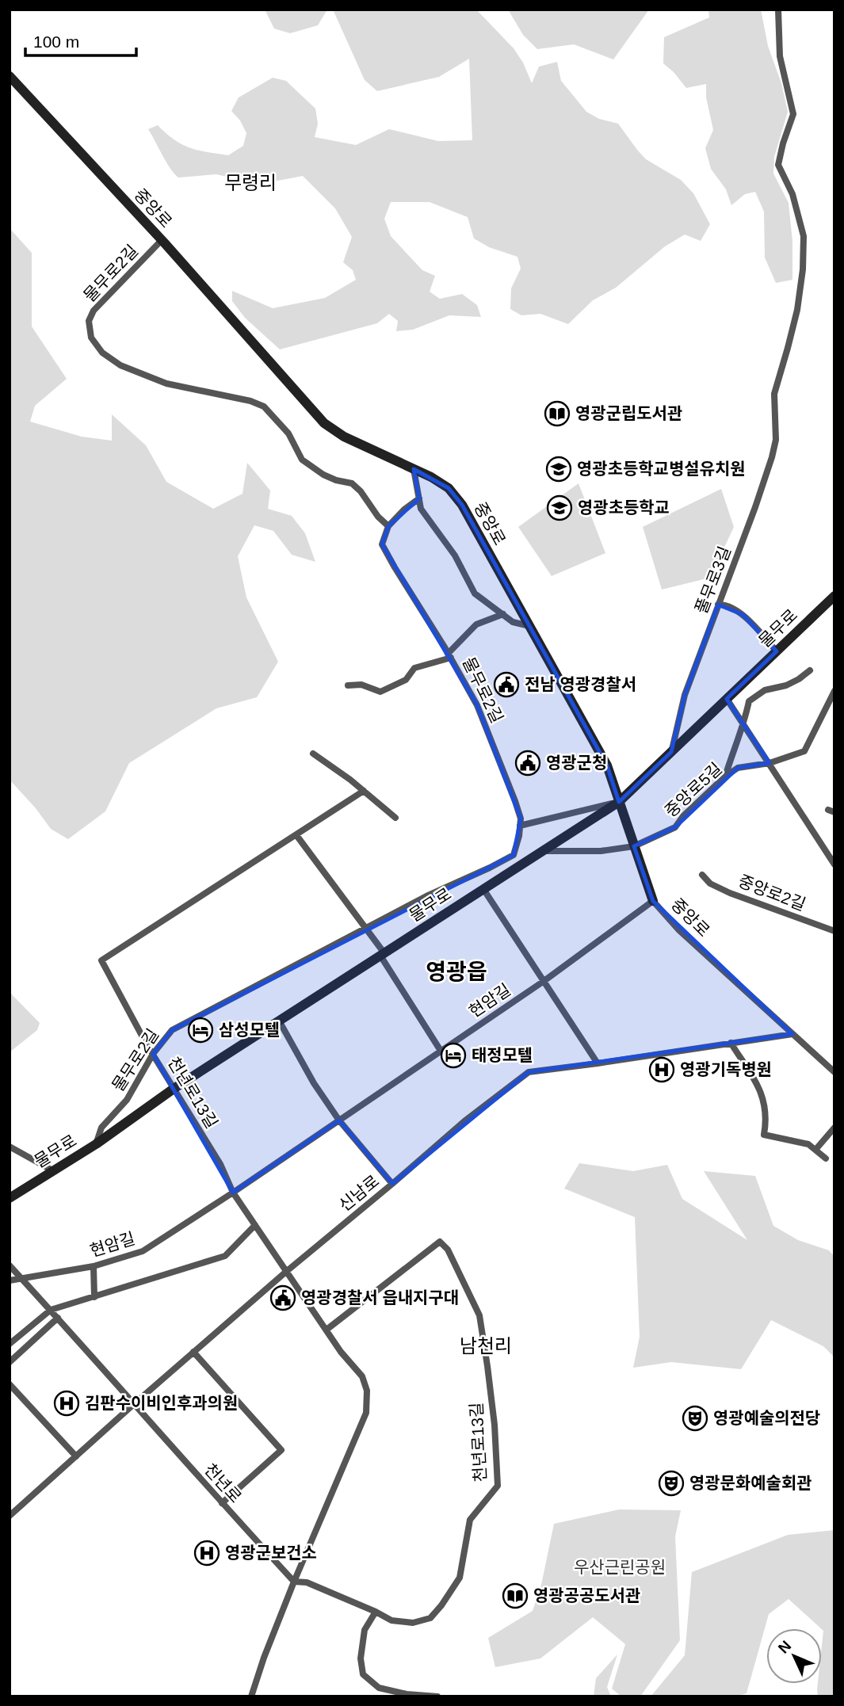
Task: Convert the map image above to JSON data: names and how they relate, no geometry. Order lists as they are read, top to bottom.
{
  "streets": {
    "street": [
      "중앙로",
      "물무로2길",
      "풀무로3길",
      "물무로",
      "중앙로5길",
      "중앙로2길",
      "현암길",
      "천년로13길",
      "신남로",
      "천년로"
    ]
  },
  "crossings": [
    ["중앙로", "물무로2길"],
    ["중앙로", "물무로"],
    ["중앙로", "중앙로5길"],
    ["중앙로", "현암길"],
    ["중앙로", "신남로"],
    ["물무로2길", "물무로"],
    ["물무로2길", "천년로13길"],
    ["풀무로3길", "물무로"],
    ["물무로", "중앙로5길"],
    ["물무로", "천년로13길"],
    ["현암길", "천년로13길"],
    ["현암길", "천년로"],
    ["천년로13길", "신남로"],
    ["천년로13길", "천년로"],
    ["신남로", "천년로"]
  ],
  "districts": ["무령리", "영광읍", "남천리"],
  "parks": ["우산근린공원"],
  "places": {
    "library": ["영광군립도서관", "영광공공도서관"],
    "school or university": ["영광초등학교병설유치원", "영광초등학교"],
    "public building": ["전남 영광경찰서", "영광군청", "영광경찰서 읍내지구대"],
    "hotel": ["삼성모텔", "태정모텔"],
    "hospital": ["영광기독병원", "김판수이비인후과의원", "영광군보건소"],
    "theatre": ["영광예술의전당", "영광문화예술회관"]
  },
  "scale_bar": "100 m",
  "north": "top left"
}
